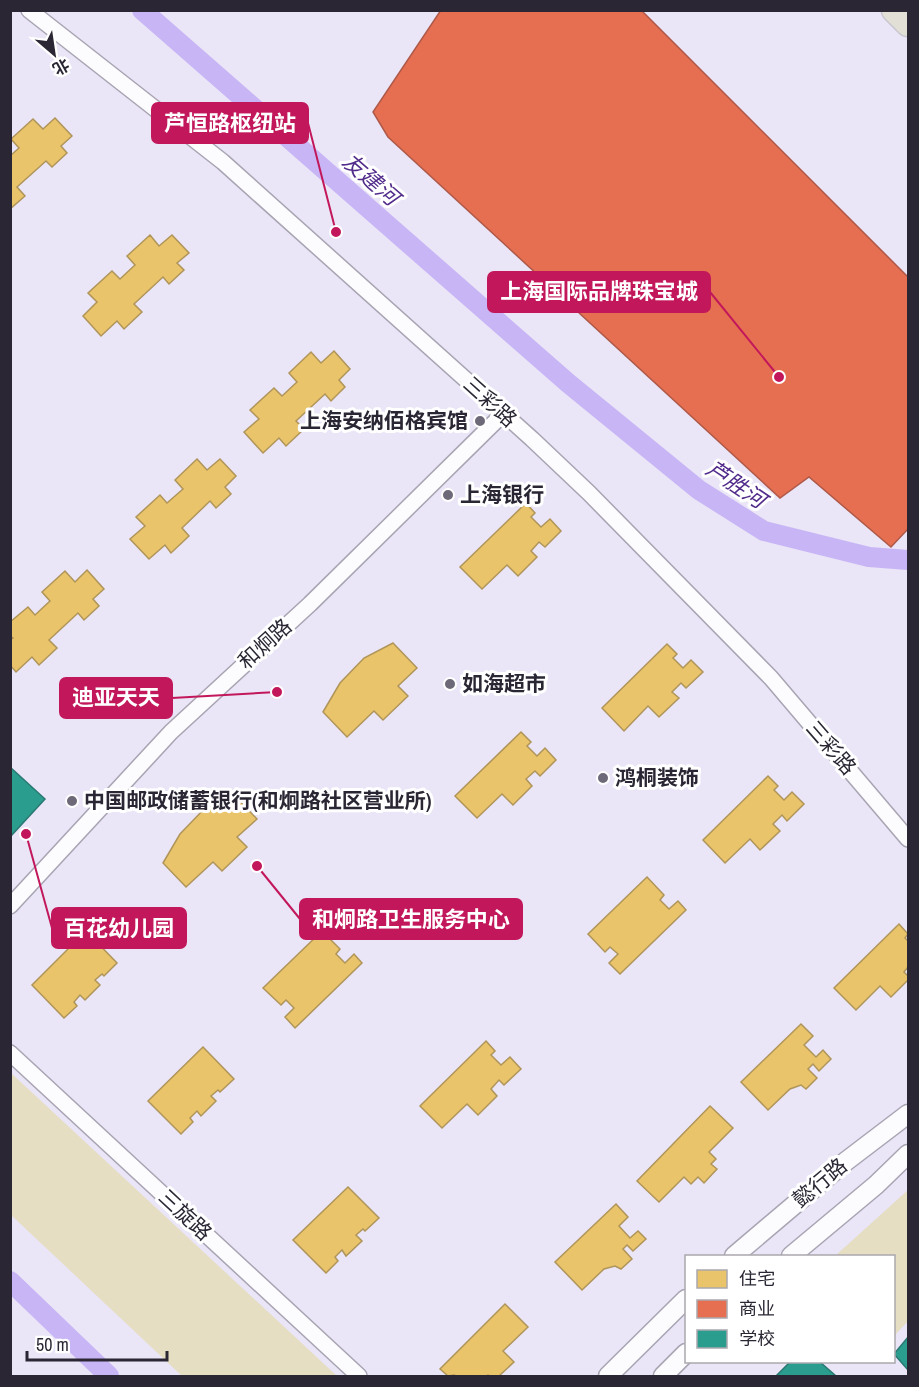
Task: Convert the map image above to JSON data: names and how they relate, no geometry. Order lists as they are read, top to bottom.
{
  "streets": {
    "street": [
      "三彩路",
      "和炯路",
      "懿行路",
      "三旋路"
    ]
  },
  "crossings": [
    ["三彩路", "和炯路"]
  ],
  "water": ["友建河", "芦胜河"],
  "places": [
    "芦恒路枢纽站",
    "上海国际品牌珠宝城",
    "上海安纳佰格宾馆",
    "上海银行",
    "如海超市",
    "迪亚天天",
    "鸿桐装饰",
    "中国邮政储蓄银行(和炯路社区营业所)",
    "百花幼儿园",
    "和炯路卫生服务中心"
  ],
  "legend": ["住宅", "商业", "学校"],
  "scale_bar": "50 m",
  "north": "bottom right"
}
